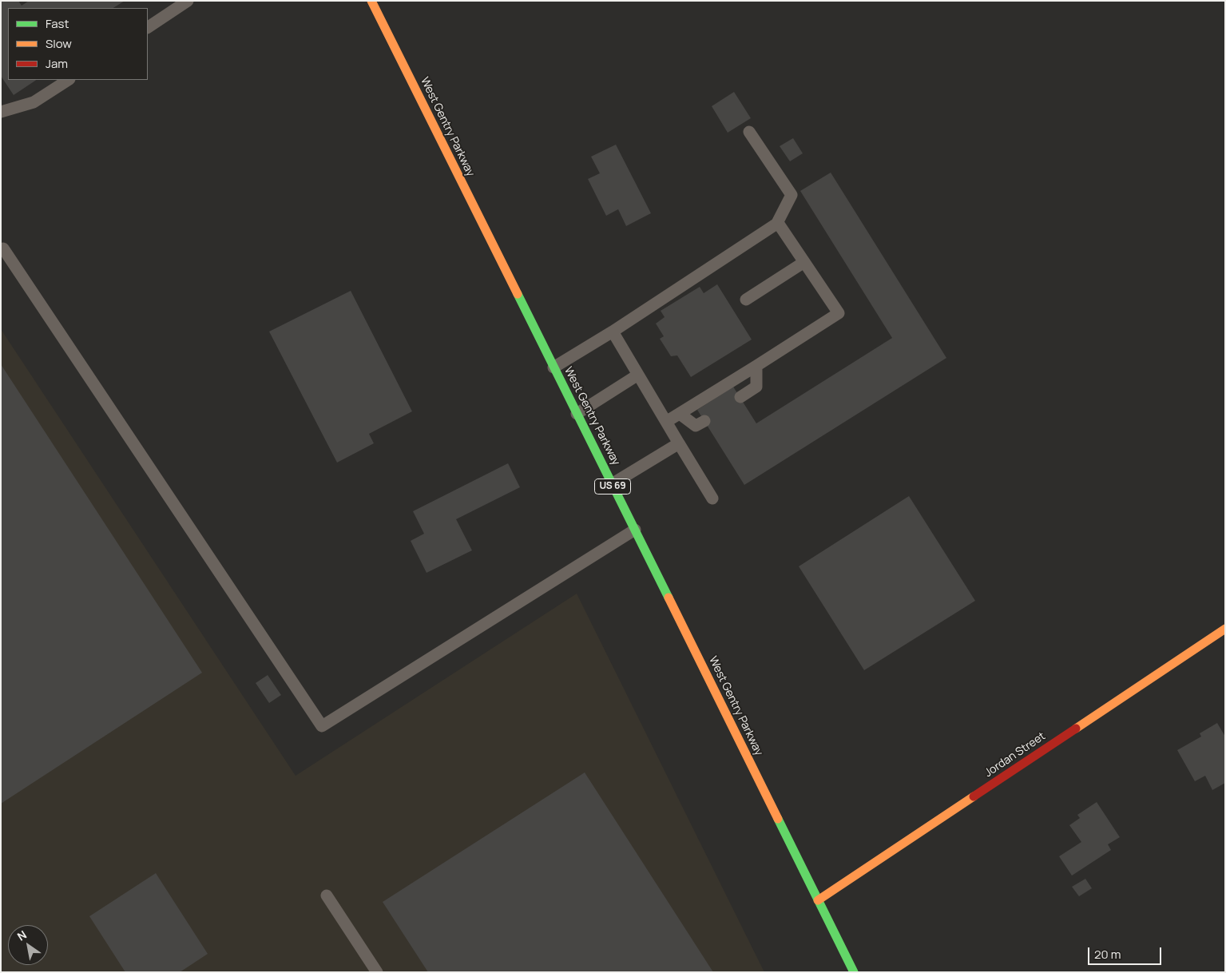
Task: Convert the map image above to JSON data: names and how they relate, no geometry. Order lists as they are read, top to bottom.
{
  "streets": {
    "main road": ["West Gentry Parkway", "US 69", "Jordan Street"]
  },
  "crossings": [
    ["West Gentry Parkway", "Jordan Street"]
  ],
  "legend": ["Fast", "Slow", "Jam"],
  "scale_bar": "20 m",
  "north": "top left"
}
